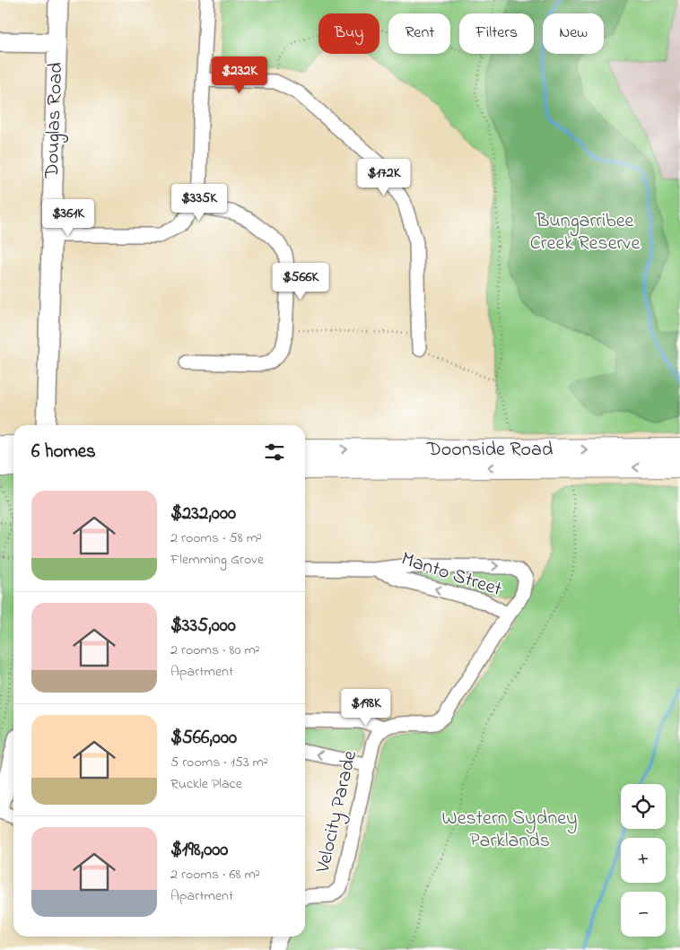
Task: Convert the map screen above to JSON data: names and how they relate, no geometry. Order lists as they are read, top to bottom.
{
  "streets": {
    "main road": ["Doonside Road"],
    "street": ["Douglas Road", "Manto Street", "Velocity Parade"]
  },
  "parks": ["Bungarribee Creek Reserve", "Western Sydney Parklands"],
  "page": {
    "chip": [
      "Buy",
      "Rent",
      "Filters",
      "New"
    ],
    "price": [
      "$232K",
      "$172K",
      "$335K",
      "$361K",
      "$566K",
      "$198K"
    ],
    "heading": "6 homes",
    "list": [
      {
        "name": "$232,000",
        "note": "2 rooms · 58 m² · Flemming Grove"
      },
      {
        "name": "$335,000",
        "note": "2 rooms · 80 m² · Apartment"
      },
      {
        "name": "$566,000",
        "note": "5 rooms · 153 m² · Ruckle Place"
      },
      {
        "name": "$198,000",
        "note": "2 rooms · 68 m² · Apartment"
      }
    ],
    "map_buttons": ["+", "−"]
  }
}
